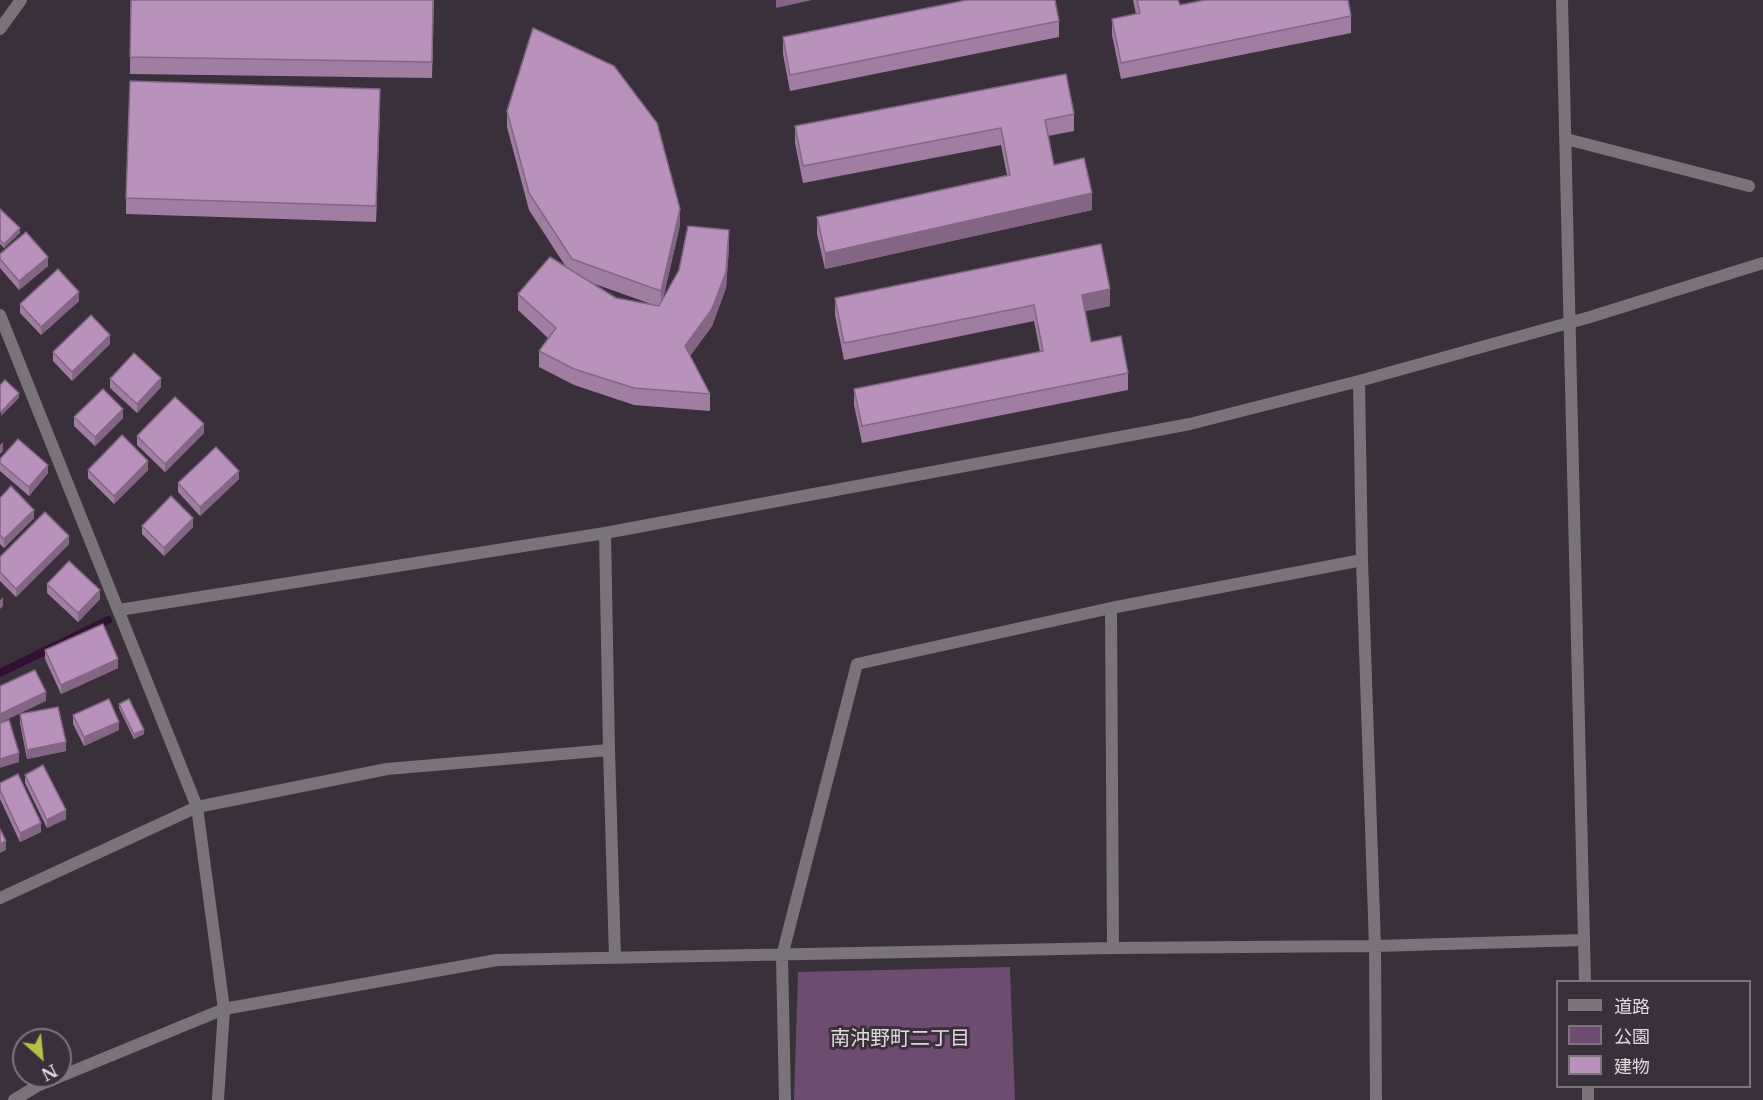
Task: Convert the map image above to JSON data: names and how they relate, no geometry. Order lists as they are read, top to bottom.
{
  "districts": ["南沖野町二丁目"],
  "legend": ["道路", "公園", "建物"],
  "north": "bottom right"
}
